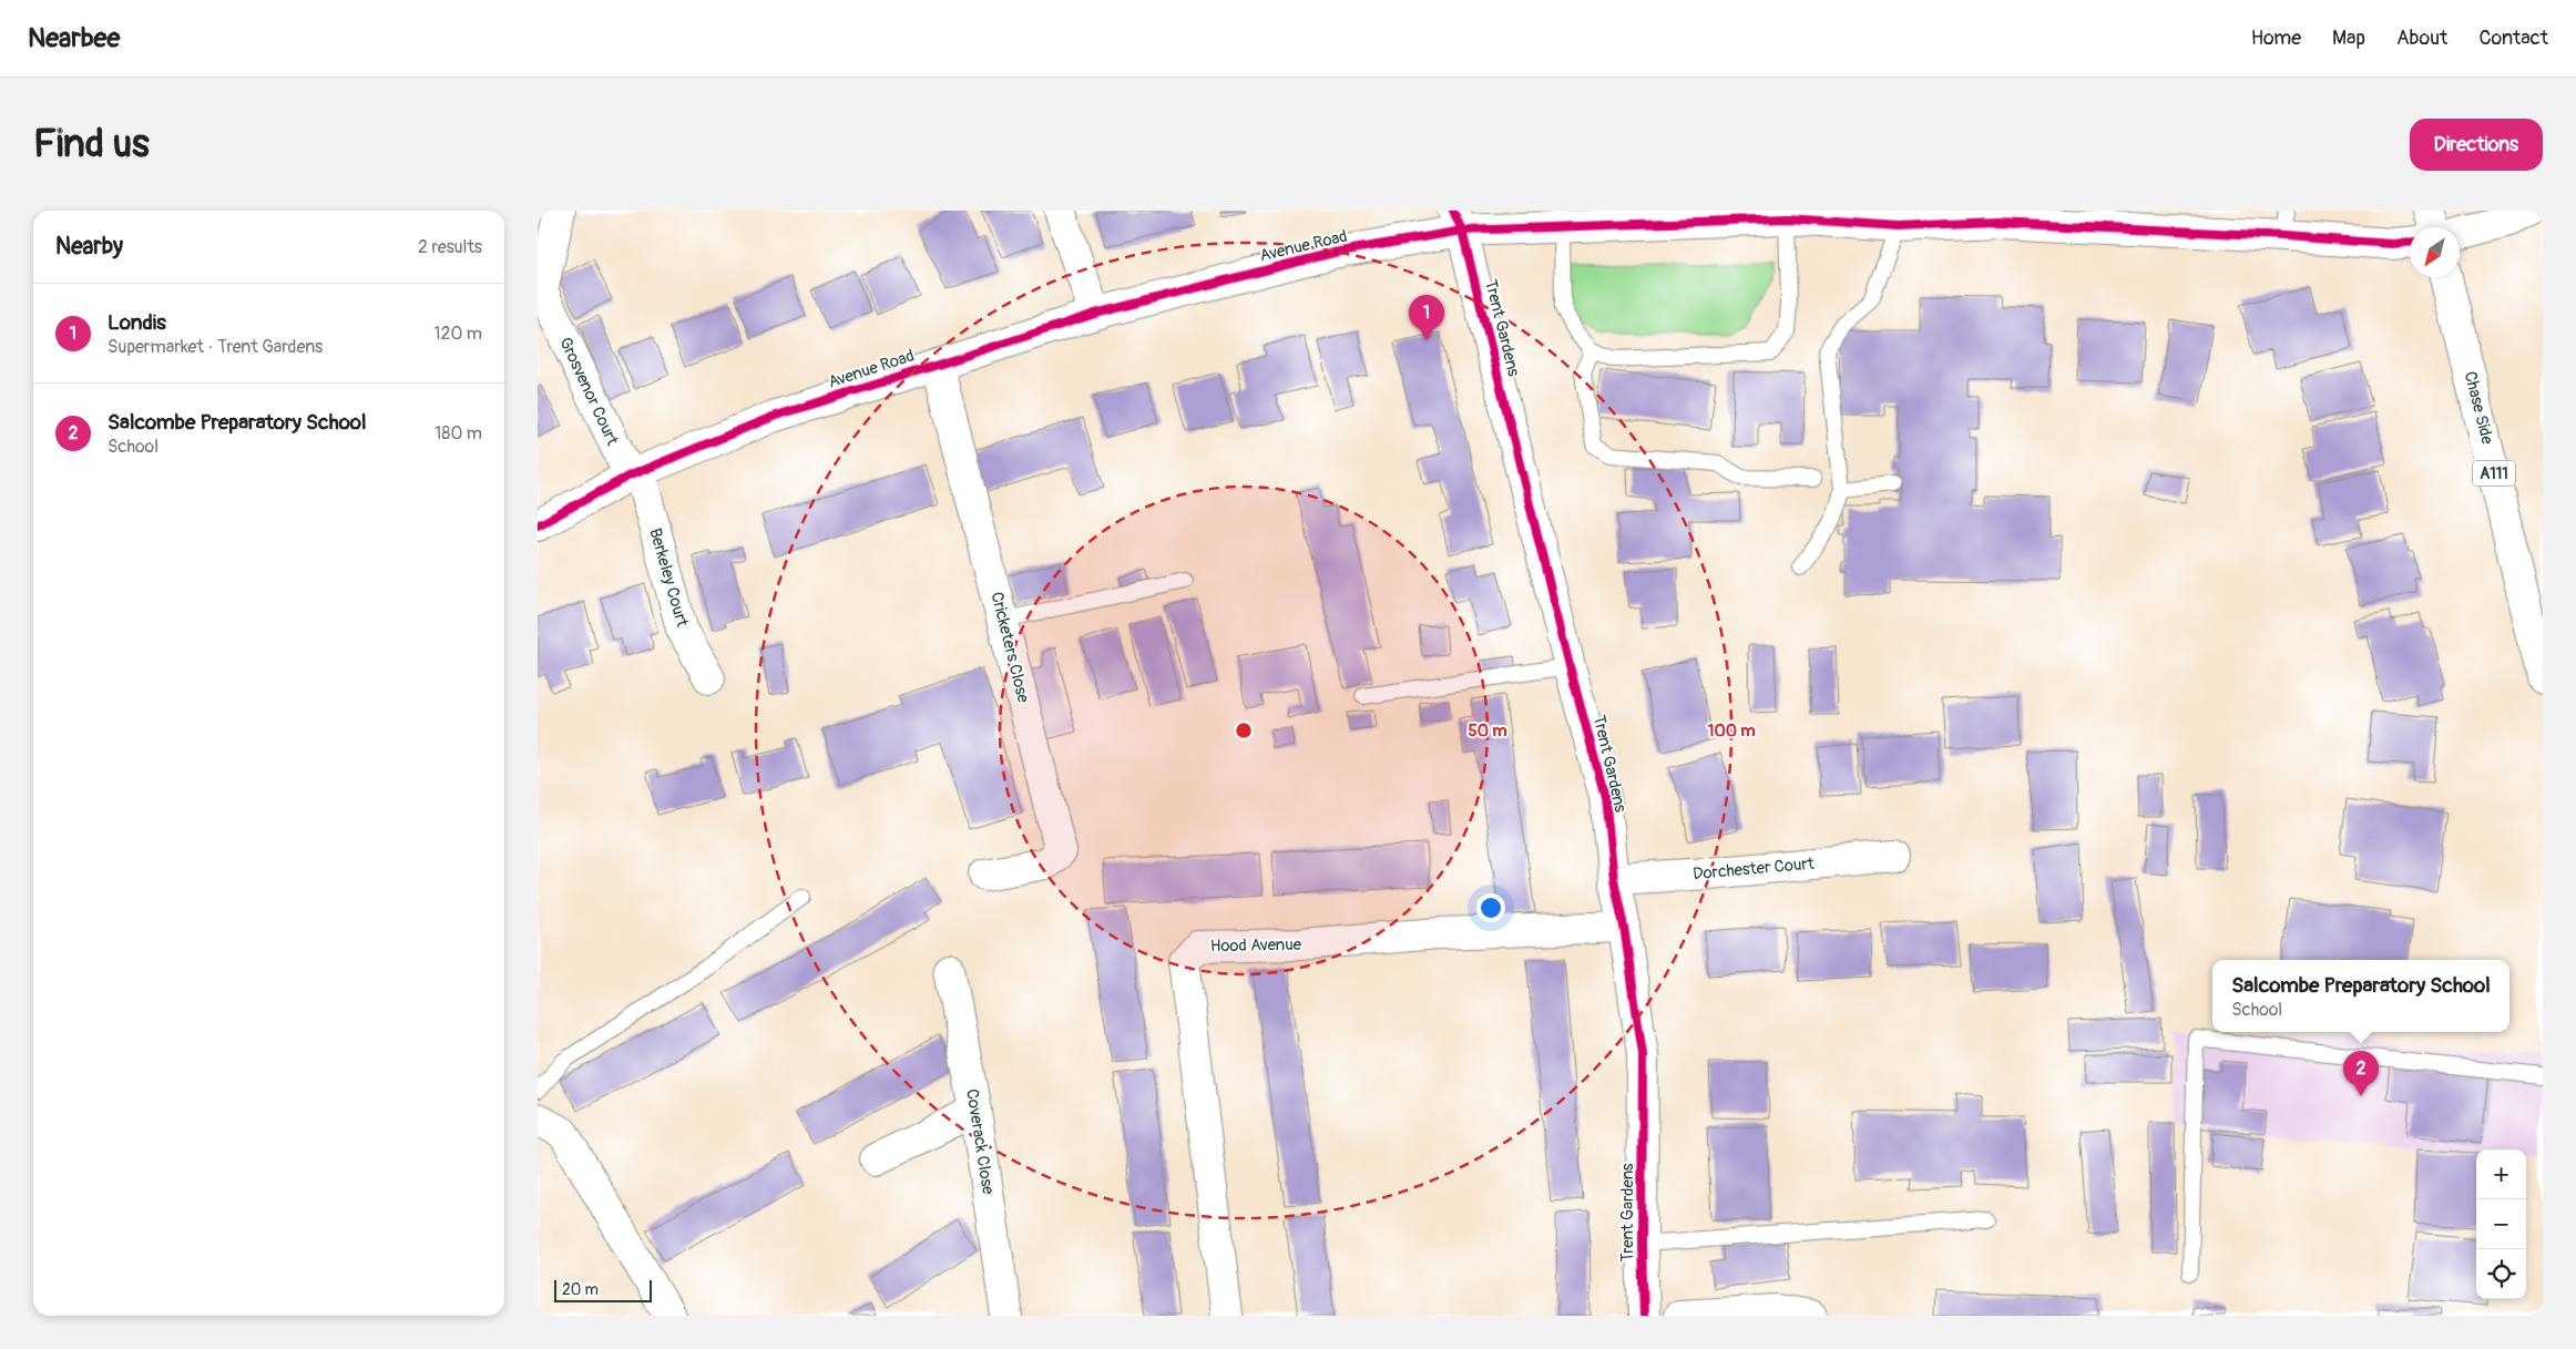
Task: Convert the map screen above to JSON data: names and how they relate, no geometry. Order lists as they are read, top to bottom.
{
  "streets": {
    "street": [
      "Avenue Road",
      "Trent Gardens",
      "Grosvenor Court",
      "Chase Side",
      "A111",
      "Berkeley Court",
      "Cricketers Close",
      "Dorchester Court",
      "Hood Avenue",
      "Coverack Close"
    ]
  },
  "crossings": [
    ["Avenue Road", "Trent Gardens"],
    ["Avenue Road", "Grosvenor Court"],
    ["Avenue Road", "Berkeley Court"],
    ["Avenue Road", "Cricketers Close"],
    ["Trent Gardens", "Dorchester Court"],
    ["Trent Gardens", "Hood Avenue"],
    ["Grosvenor Court", "Berkeley Court"]
  ],
  "scale_bar": "20 m",
  "north": "bottom left",
  "page": {
    "header": "Nearbee",
    "nav": [
      "Home",
      "Map",
      "About",
      "Contact"
    ],
    "buttons": "Directions",
    "title": "Find us",
    "heading": ["Nearby", "2 results"],
    "list": [
      {
        "mark": "1",
        "name": "Londis",
        "note": "Supermarket · Trent Gardens",
        "value": "120 m"
      },
      {
        "mark": "2",
        "name": "Salcombe Preparatory School",
        "note": "School",
        "value": "180 m"
      }
    ],
    "pins": ["1", "2"],
    "popup": ["Salcombe Preparatory School", "School"],
    "map_buttons": ["+", "−"],
    "scale": "20 m"
  },
  "rings": ["50 m", "100 m"]
}
